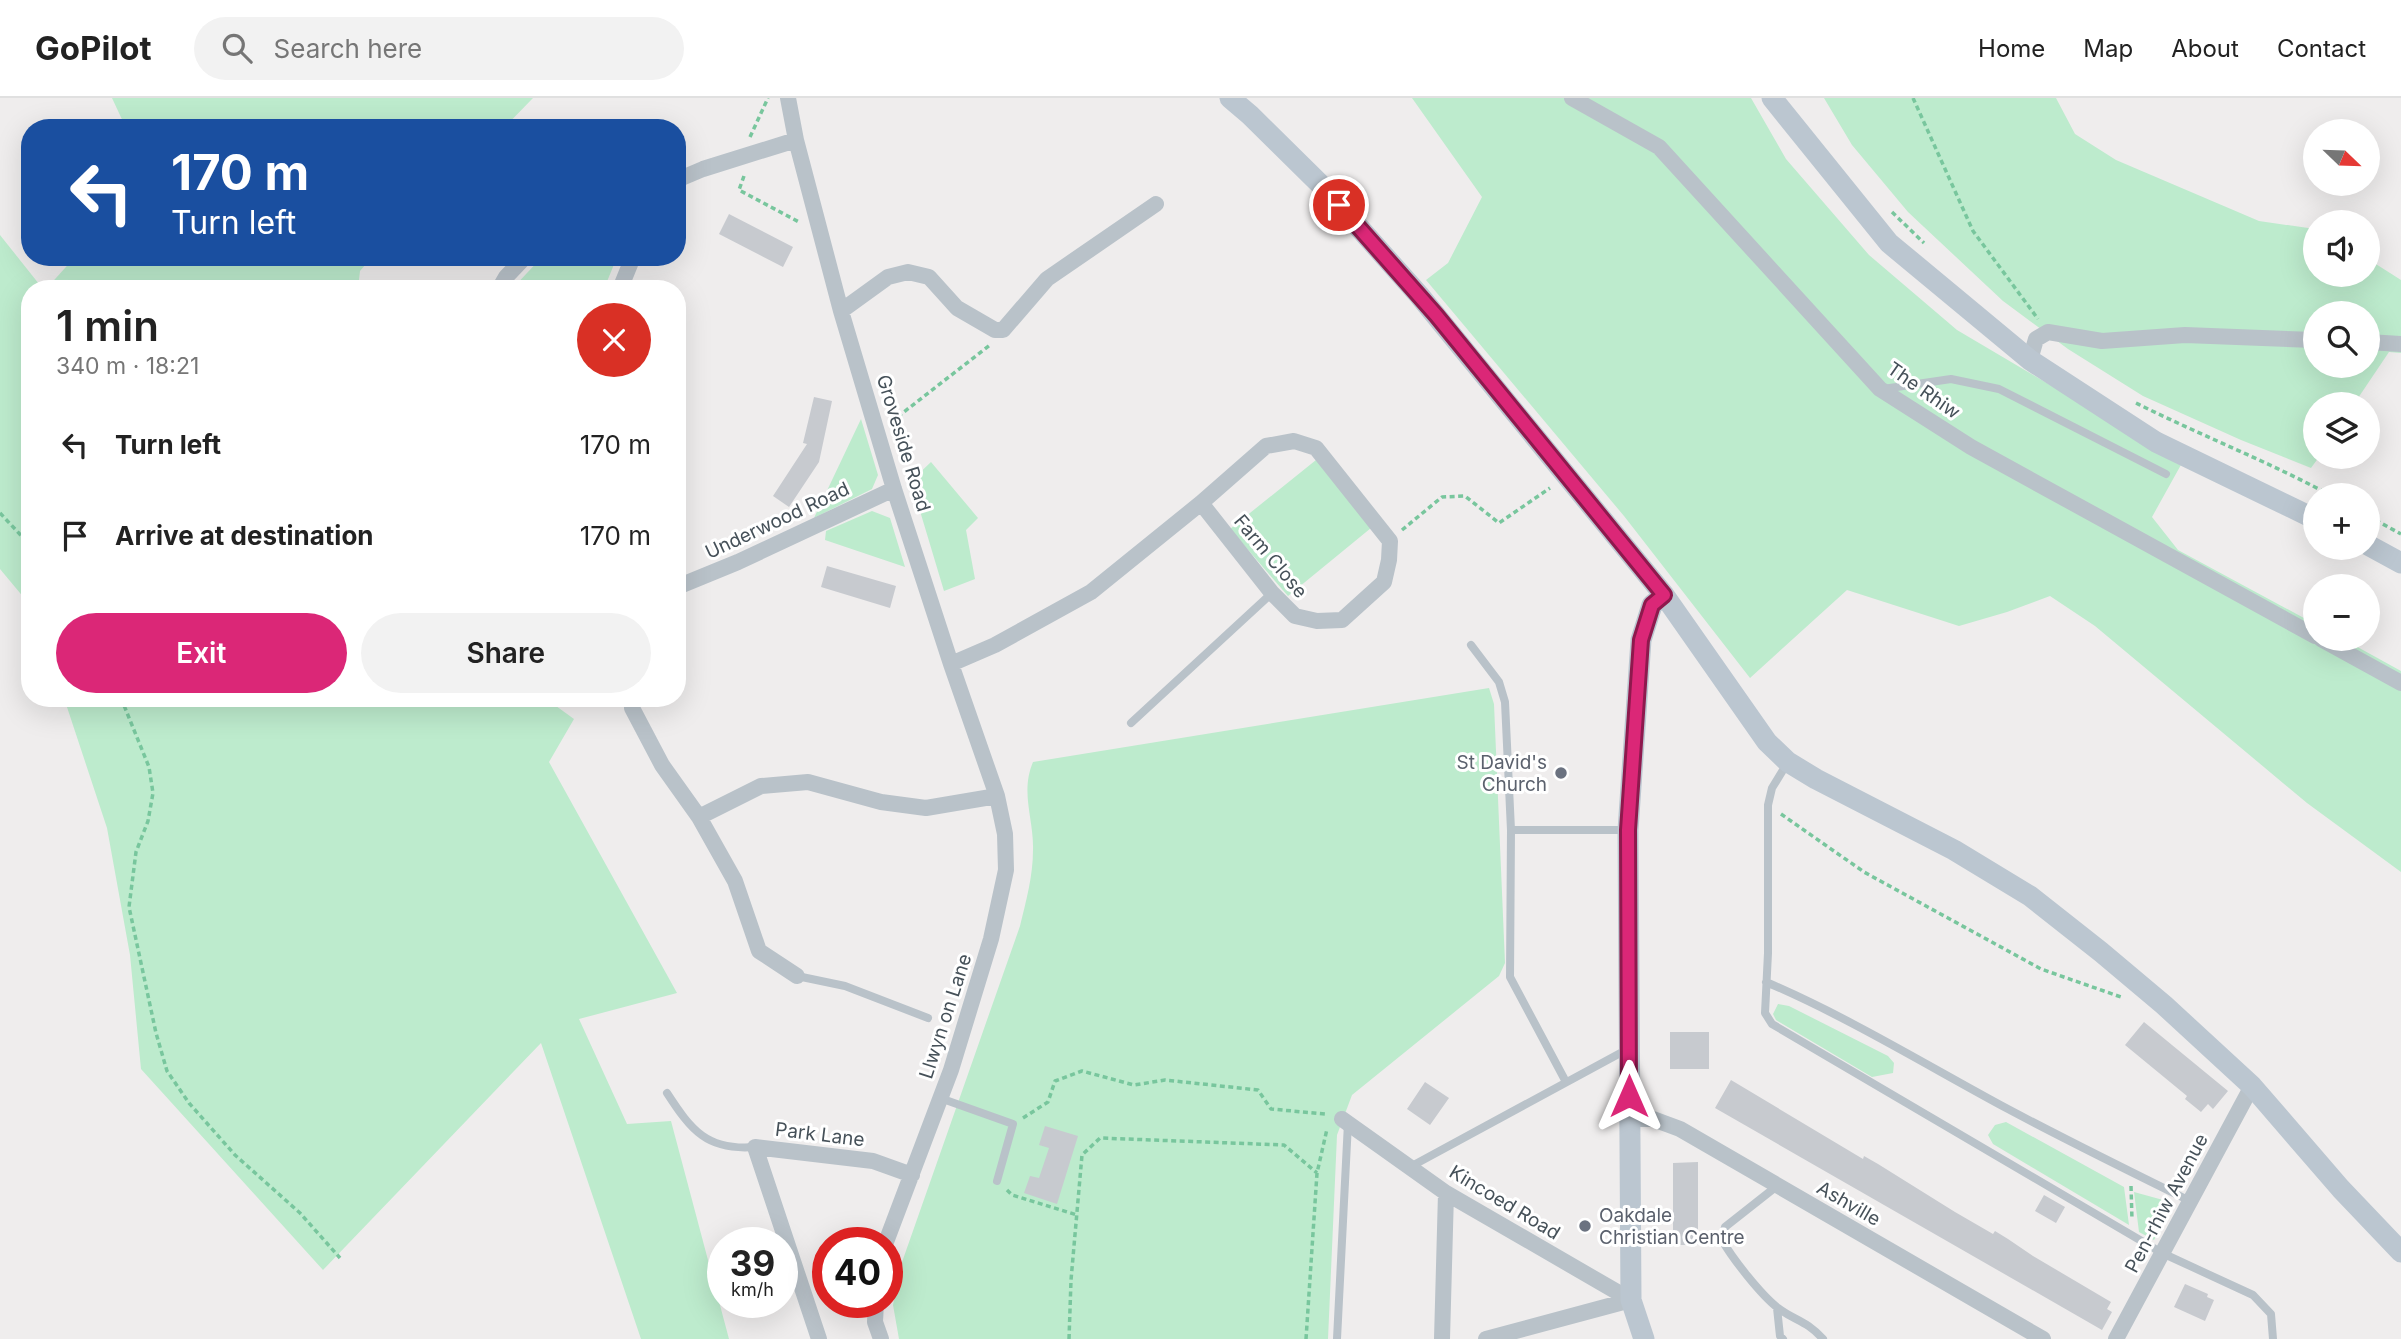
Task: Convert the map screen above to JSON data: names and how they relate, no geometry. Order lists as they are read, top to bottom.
{
  "streets": {
    "street": [
      "The Rhiw",
      "Groveside Road",
      "Underwood Road",
      "Farm Close",
      "Llwyn on Lane",
      "Park Lane",
      "Kincoed Road",
      "Ashville",
      "Pen-rhiw Avenue"
    ]
  },
  "crossings": [
    ["Groveside Road", "Underwood Road"],
    ["Groveside Road", "Llwyn on Lane"],
    ["Llwyn on Lane", "Park Lane"]
  ],
  "places": ["St David's Church", "Oakdale Christian Centre"],
  "north": "bottom right",
  "page": {
    "header": "GoPilot",
    "search": "Search here",
    "nav": [
      "Home",
      "Map",
      "About",
      "Contact"
    ],
    "map_buttons": ["+", "−"],
    "turn": ["170 m", "Turn left"],
    "heading": ["1 min", "340 m · 18:21"],
    "list": [
      {
        "name": "Turn left",
        "value": "170 m"
      },
      {
        "name": "Arrive at destination",
        "value": "170 m"
      }
    ],
    "buttons": ["Exit", "Share"],
    "speed": "39 km/h",
    "limit": "40"
  }
}
